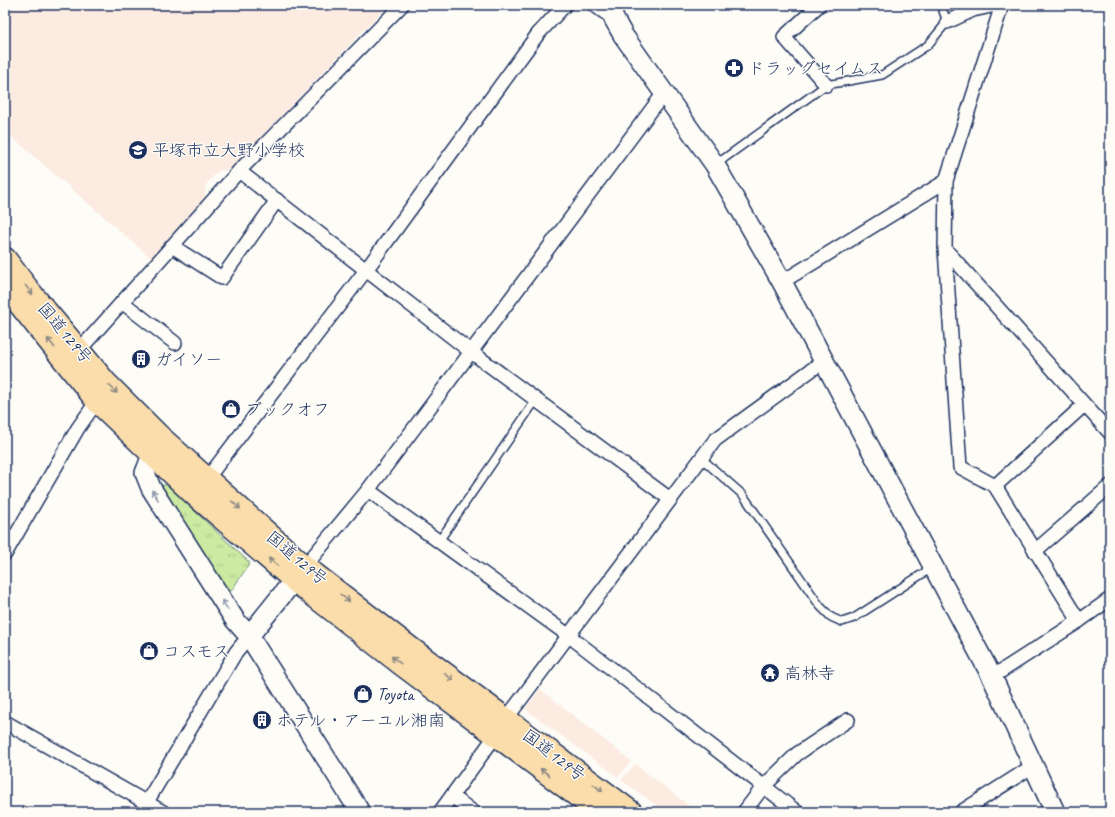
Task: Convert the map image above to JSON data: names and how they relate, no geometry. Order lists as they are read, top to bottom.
{
  "streets": {
    "highway": ["国道129号"]
  },
  "places": {
    "pharmacy": ["ドラッグセイムス"],
    "school or university": ["平塚市立大野小学校"],
    "building": ["ガイソー", "ホテル・アーユル湘南"],
    "shop": ["ブックオフ", "コスモス", "Toyota"],
    "temple": ["高林寺"]
  }
}
